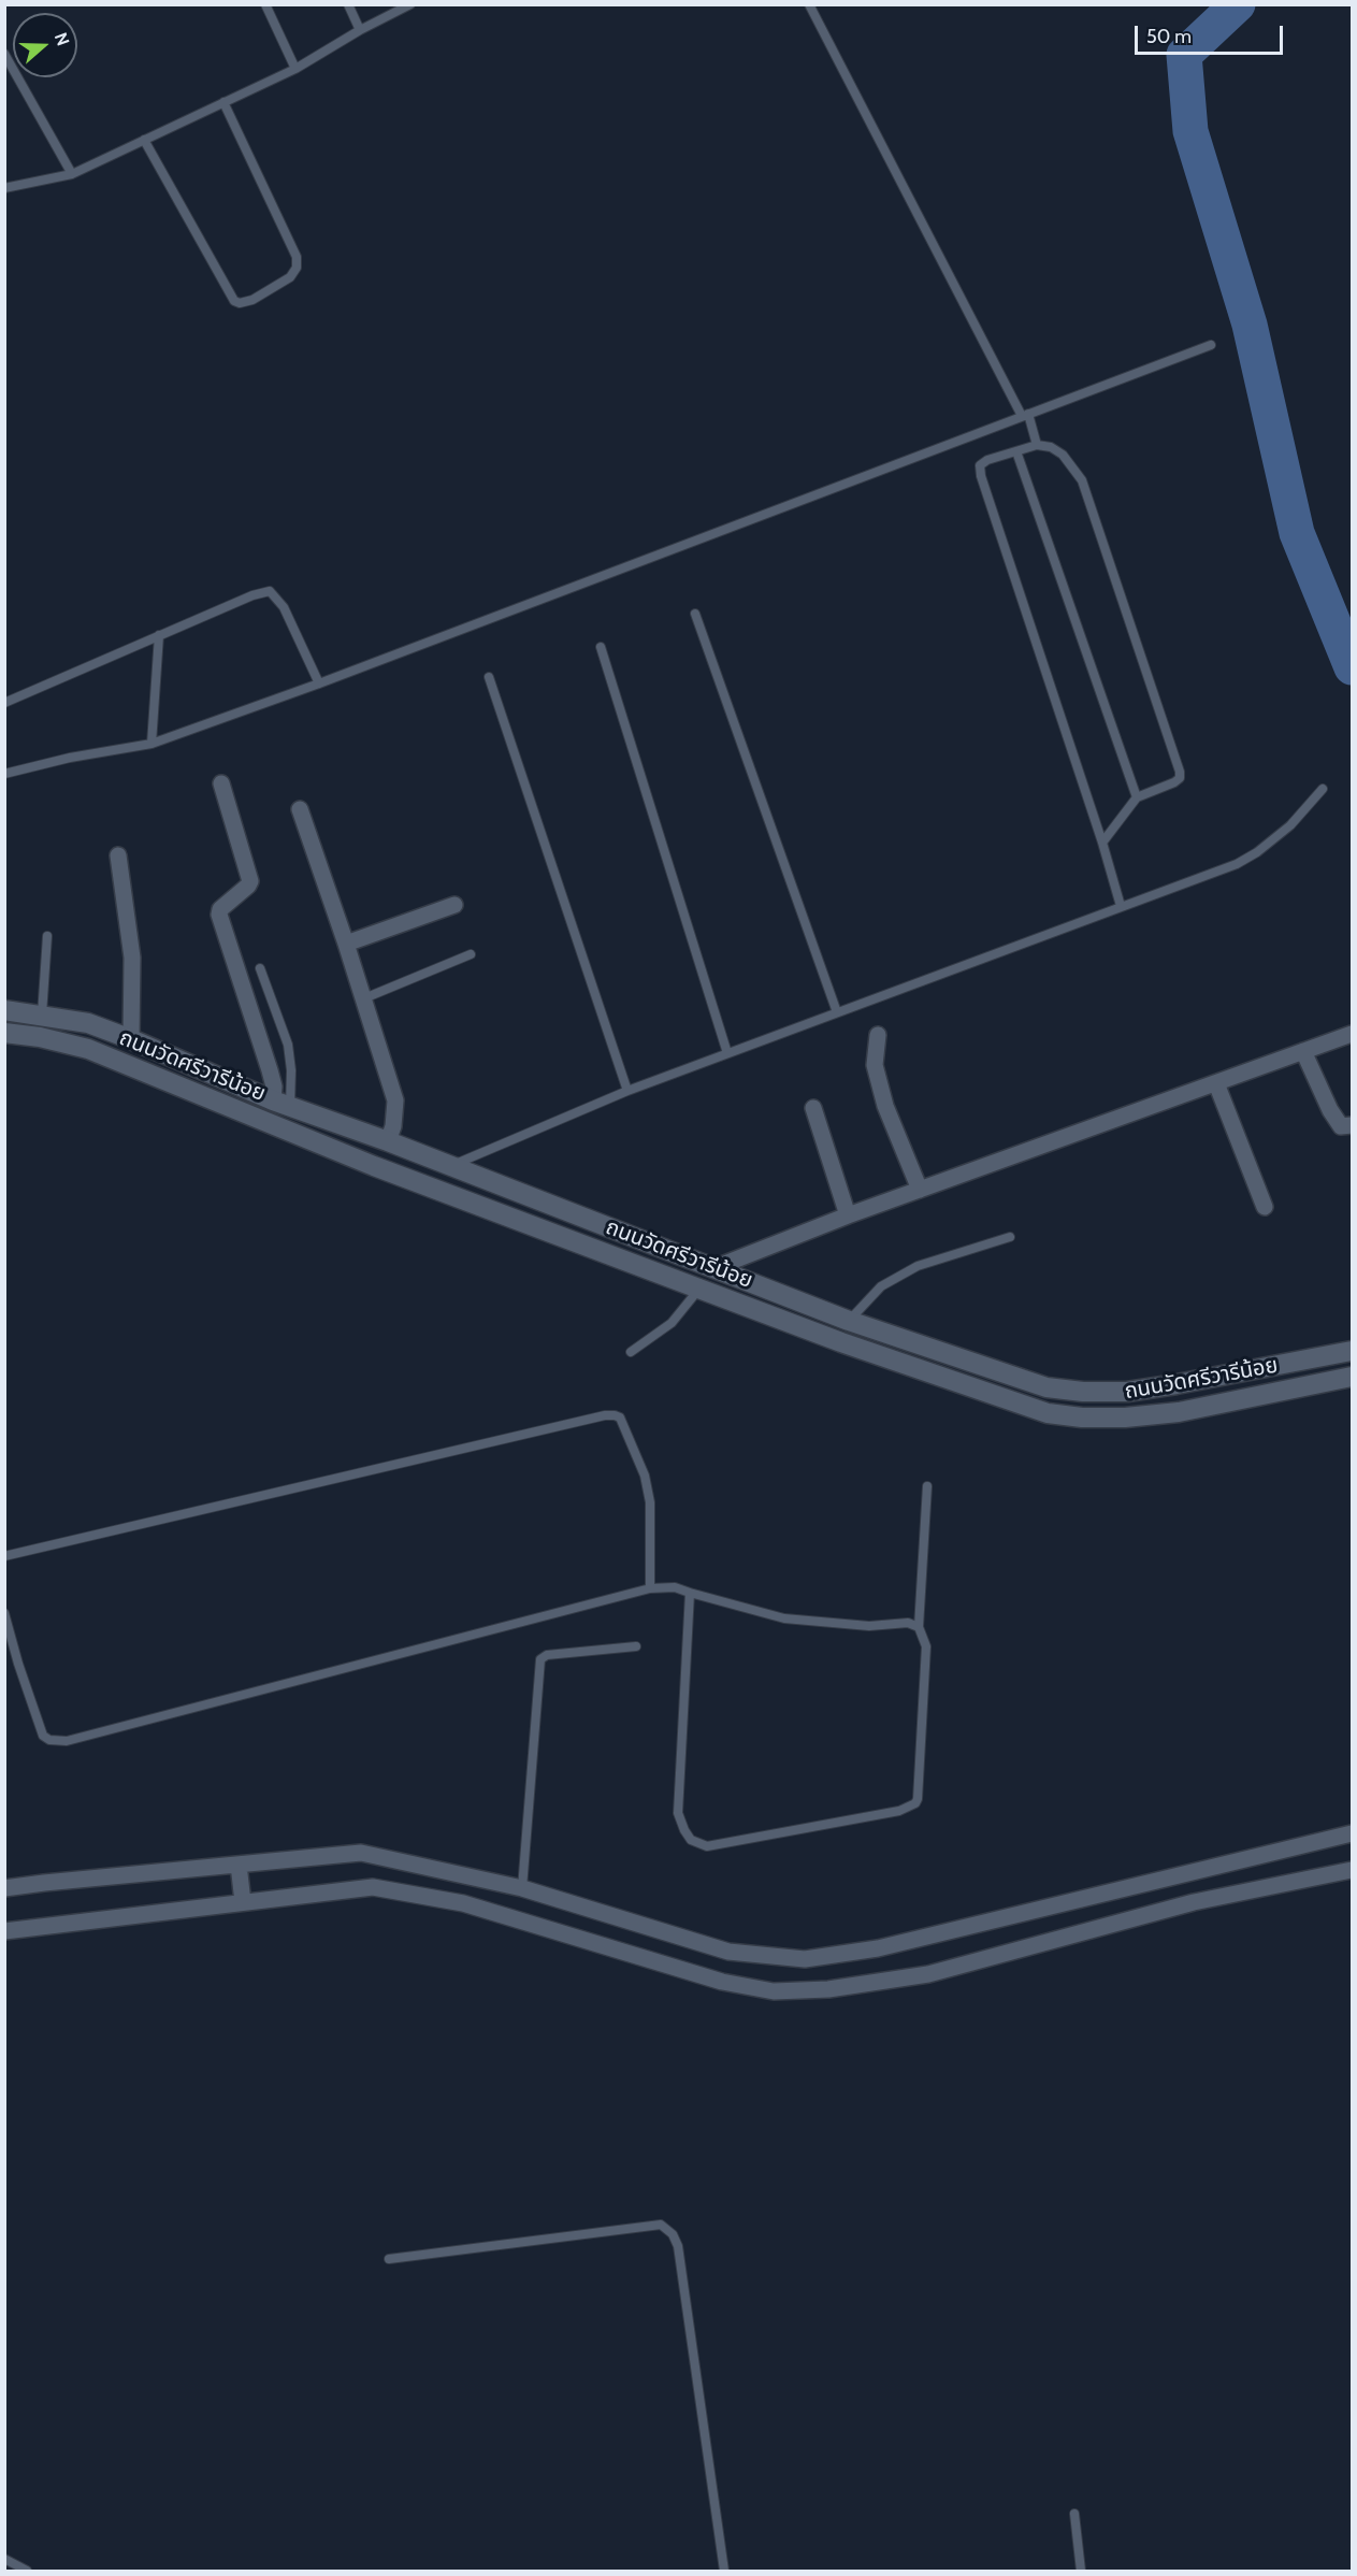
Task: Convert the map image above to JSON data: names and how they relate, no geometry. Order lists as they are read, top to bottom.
{
  "streets": {
    "main road": ["ถนนวัดศรีวารีน้อย"]
  },
  "scale_bar": "50 m",
  "north": "right"
}
